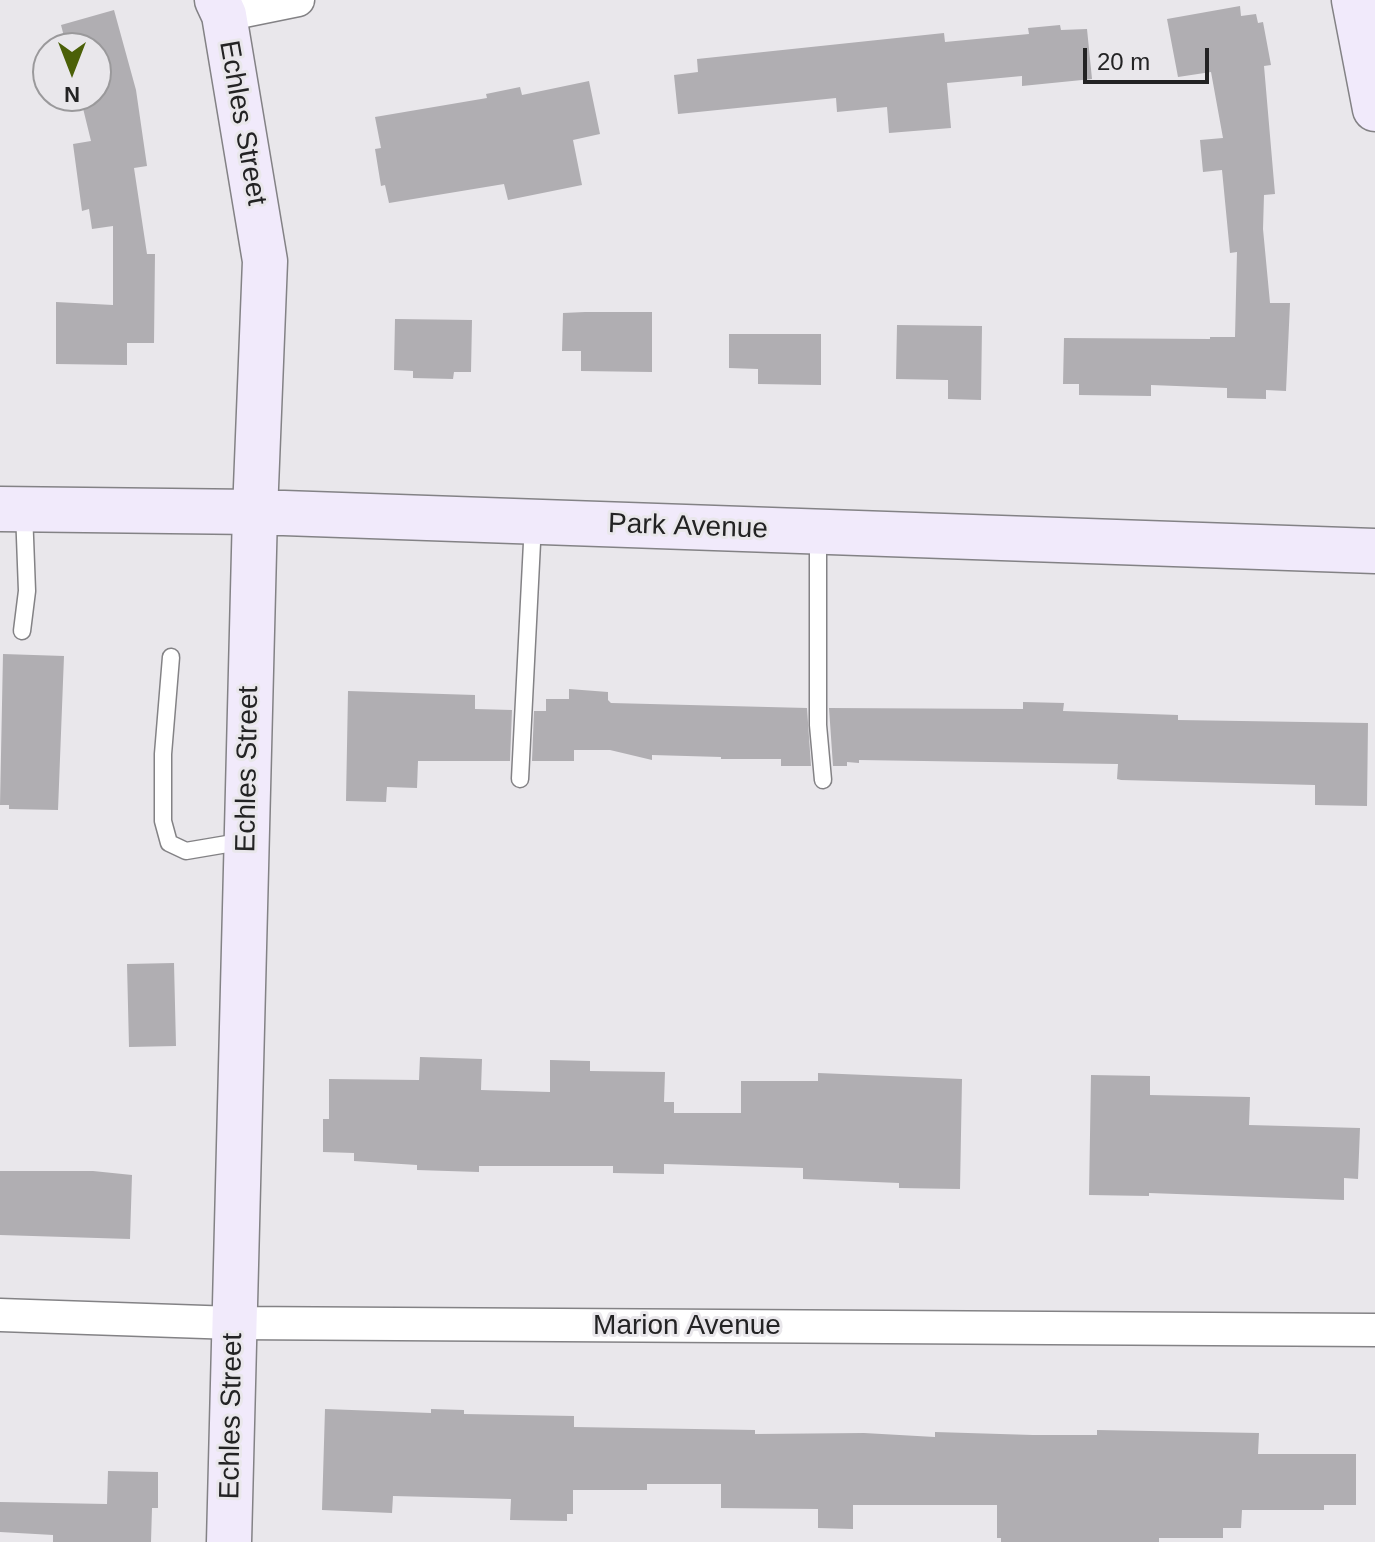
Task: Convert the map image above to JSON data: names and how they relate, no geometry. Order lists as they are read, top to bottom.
{
  "streets": {
    "street": ["Echles Street", "Park Avenue", "Marion Avenue"]
  },
  "crossings": [
    ["Echles Street", "Park Avenue"],
    ["Echles Street", "Marion Avenue"]
  ],
  "scale_bar": "20 m",
  "north": "bottom"
}
